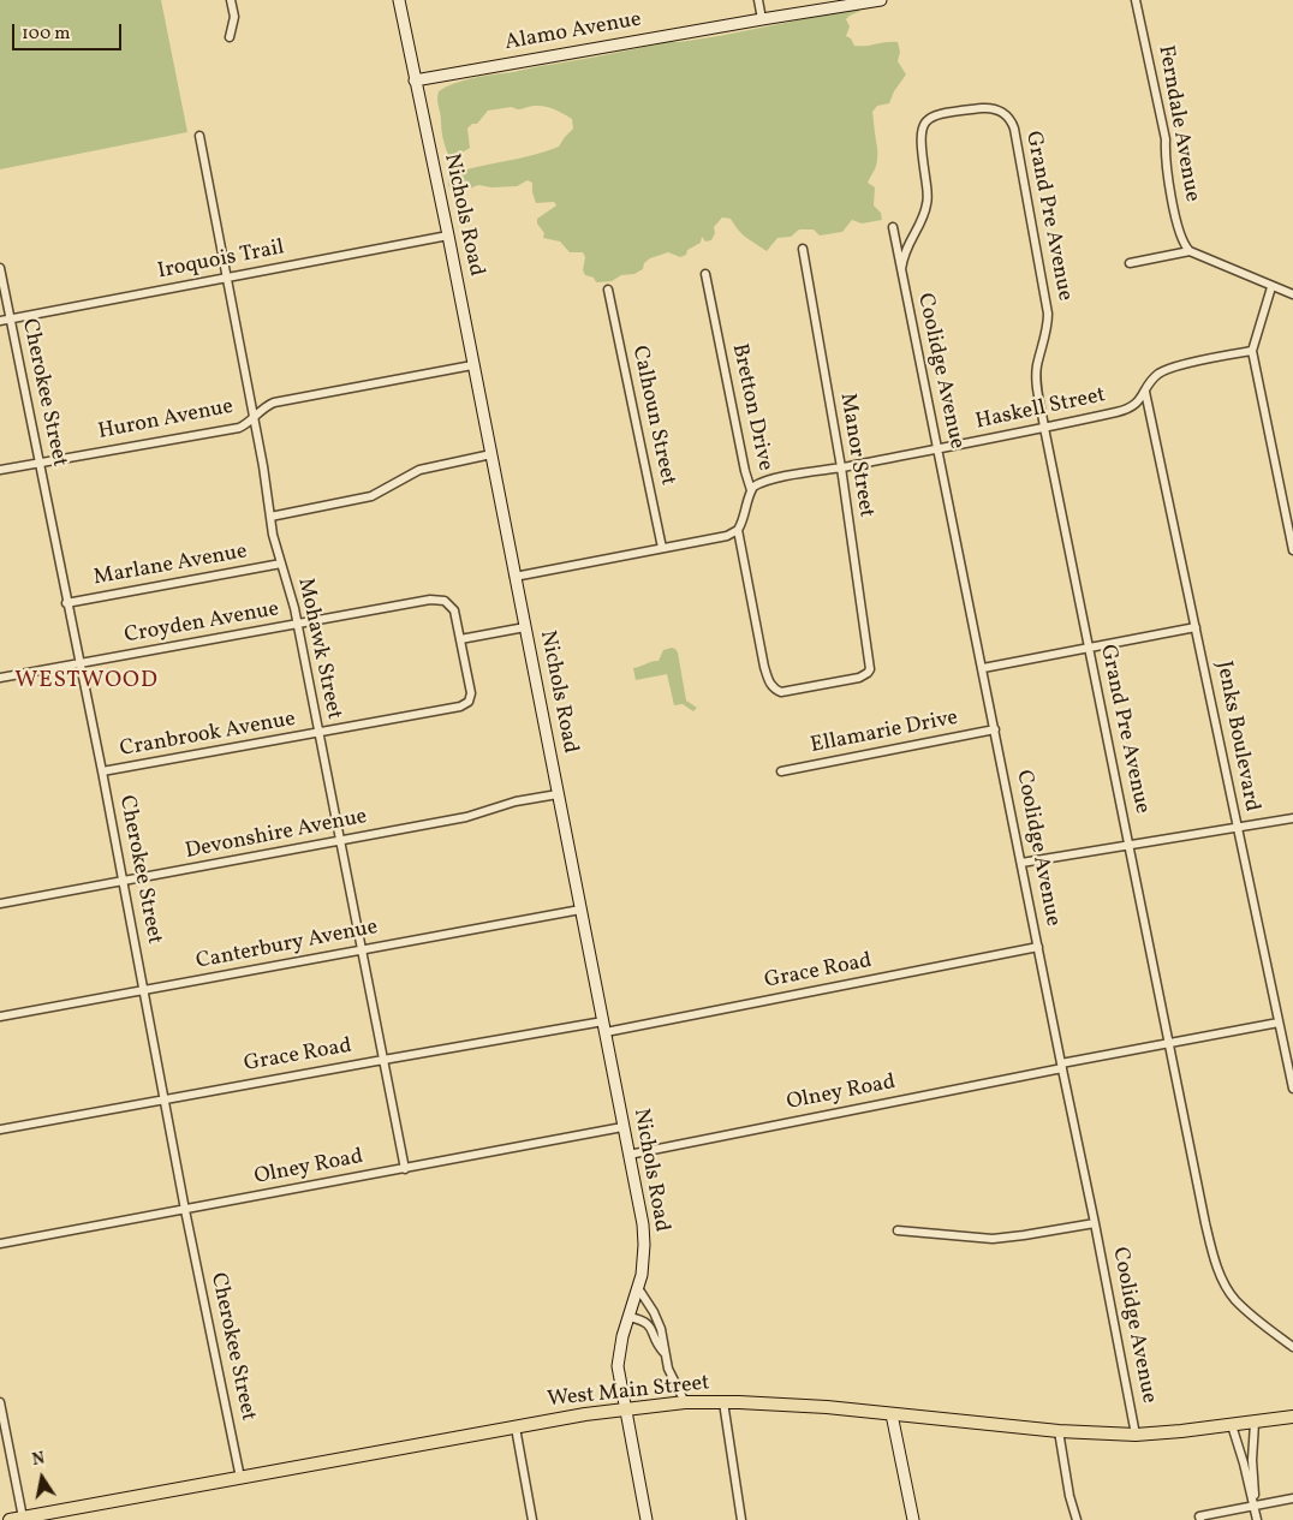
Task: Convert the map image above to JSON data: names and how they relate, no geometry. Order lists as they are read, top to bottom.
{
  "streets": {
    "main road": ["West Main Street"],
    "street": [
      "Alamo Avenue",
      "Ferndale Avenue",
      "Nichols Road",
      "Grand Pre Avenue",
      "Iroquois Trail",
      "Coolidge Avenue",
      "Cherokee Street",
      "Bretton Drive",
      "Haskell Street",
      "Calhoun Street",
      "Huron Avenue",
      "Manor Street",
      "Marlane Avenue",
      "Croyden Avenue",
      "Mohawk Street",
      "Ellamarie Drive",
      "Cranbrook Avenue",
      "Jenks Boulevard",
      "Devonshire Avenue",
      "Canterbury Avenue",
      "Grace Road",
      "Olney Road"
    ]
  },
  "crossings": [
    ["Alamo Avenue", "Nichols Road"],
    ["Nichols Road", "Iroquois Trail"],
    ["Nichols Road", "Huron Avenue"],
    ["Nichols Road", "Devonshire Avenue"],
    ["Nichols Road", "Canterbury Avenue"],
    ["Nichols Road", "Grace Road"],
    ["Nichols Road", "Olney Road"],
    ["Nichols Road", "West Main Street"],
    ["Grand Pre Avenue", "Coolidge Avenue"],
    ["Grand Pre Avenue", "Haskell Street"],
    ["Grand Pre Avenue", "Olney Road"],
    ["Iroquois Trail", "Cherokee Street"],
    ["Iroquois Trail", "Mohawk Street"],
    ["Coolidge Avenue", "Haskell Street"],
    ["Coolidge Avenue", "Ellamarie Drive"],
    ["Coolidge Avenue", "Grace Road"],
    ["Coolidge Avenue", "Olney Road"],
    ["Coolidge Avenue", "West Main Street"],
    ["Cherokee Street", "Huron Avenue"],
    ["Cherokee Street", "Marlane Avenue"],
    ["Cherokee Street", "Croyden Avenue"],
    ["Cherokee Street", "Cranbrook Avenue"],
    ["Cherokee Street", "Devonshire Avenue"],
    ["Cherokee Street", "Canterbury Avenue"],
    ["Cherokee Street", "Grace Road"],
    ["Cherokee Street", "Olney Road"],
    ["Cherokee Street", "West Main Street"],
    ["Bretton Drive", "Haskell Street"],
    ["Bretton Drive", "Manor Street"],
    ["Haskell Street", "Manor Street"],
    ["Haskell Street", "Jenks Boulevard"],
    ["Huron Avenue", "Mohawk Street"],
    ["Marlane Avenue", "Mohawk Street"],
    ["Croyden Avenue", "Mohawk Street"],
    ["Croyden Avenue", "Cranbrook Avenue"],
    ["Mohawk Street", "Cranbrook Avenue"],
    ["Mohawk Street", "Devonshire Avenue"],
    ["Mohawk Street", "Canterbury Avenue"],
    ["Mohawk Street", "Grace Road"],
    ["Mohawk Street", "Olney Road"],
    ["Jenks Boulevard", "Olney Road"]
  ],
  "districts": ["WESTWOOD"],
  "scale_bar": "100 m",
  "north": "top"
}
